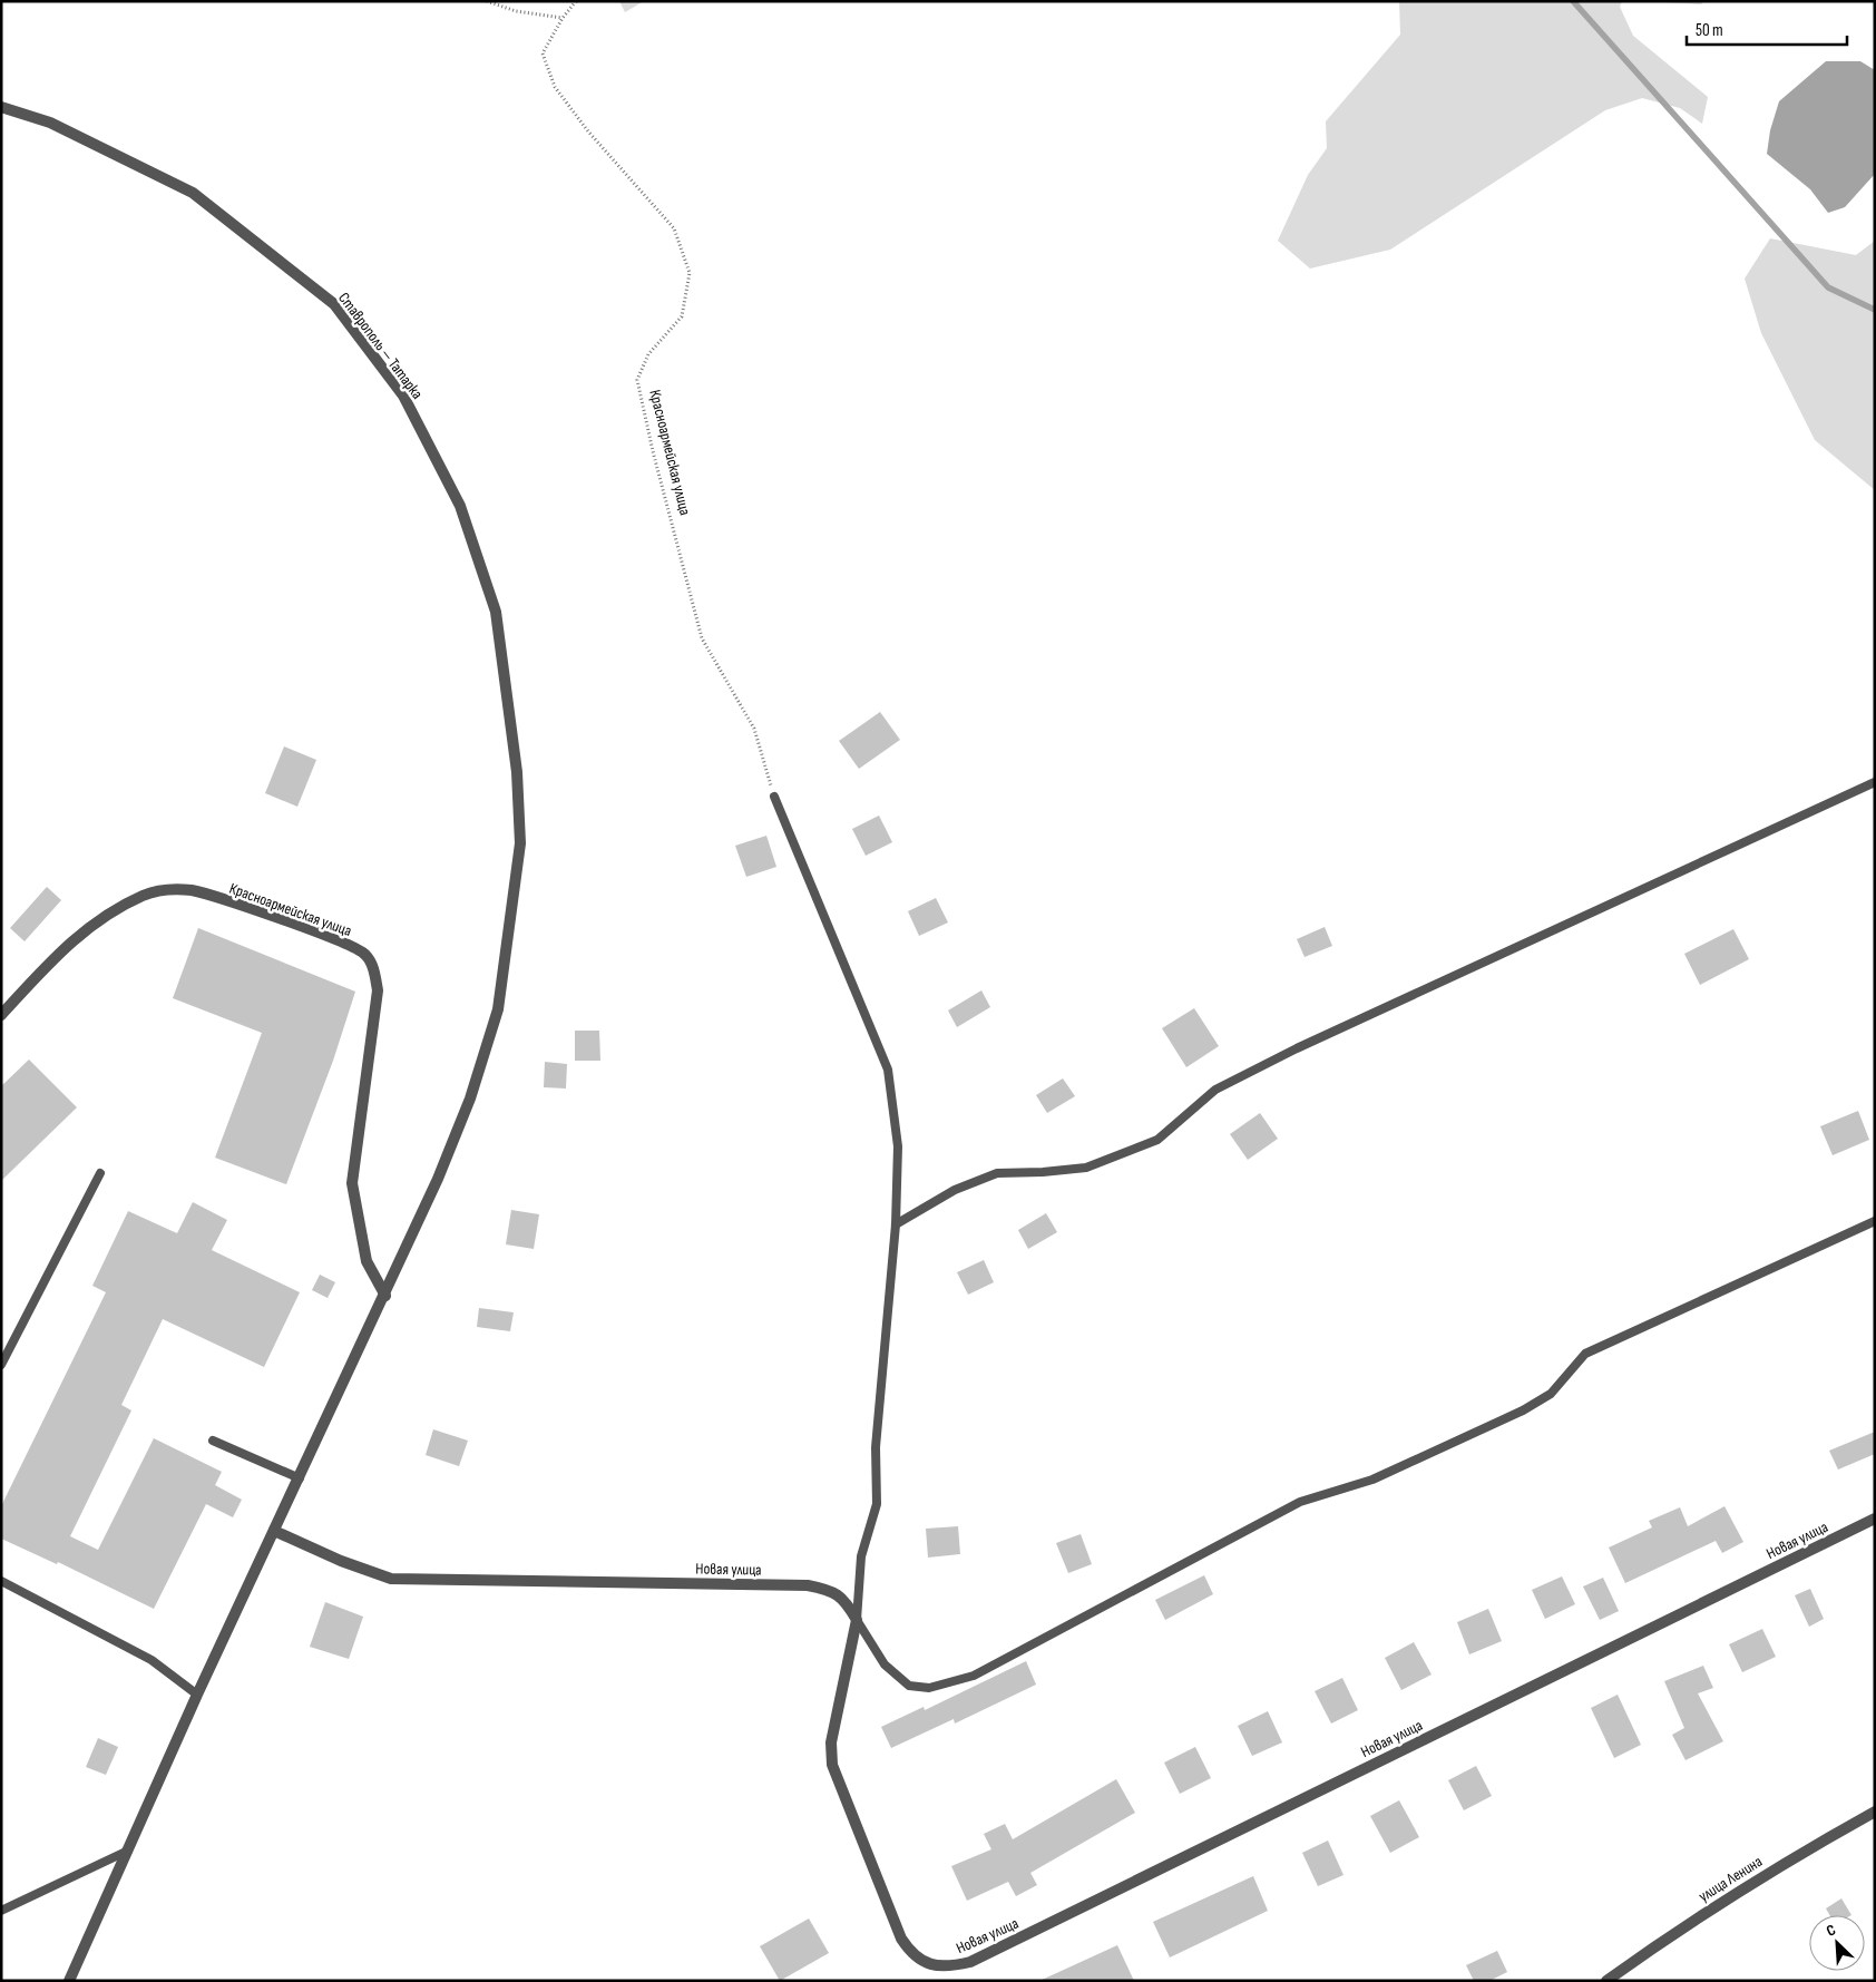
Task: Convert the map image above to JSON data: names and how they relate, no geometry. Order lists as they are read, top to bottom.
{
  "streets": {
    "street": [
      "Ставрополь — Татарка",
      "Красноармейская улица",
      "Новая улица",
      "улица Ленина"
    ]
  },
  "crossings": [
    ["Ставрополь — Татарка", "Красноармейская улица"],
    ["Ставрополь — Татарка", "Новая улица"]
  ],
  "scale_bar": "50 m",
  "north": "top left"
}
